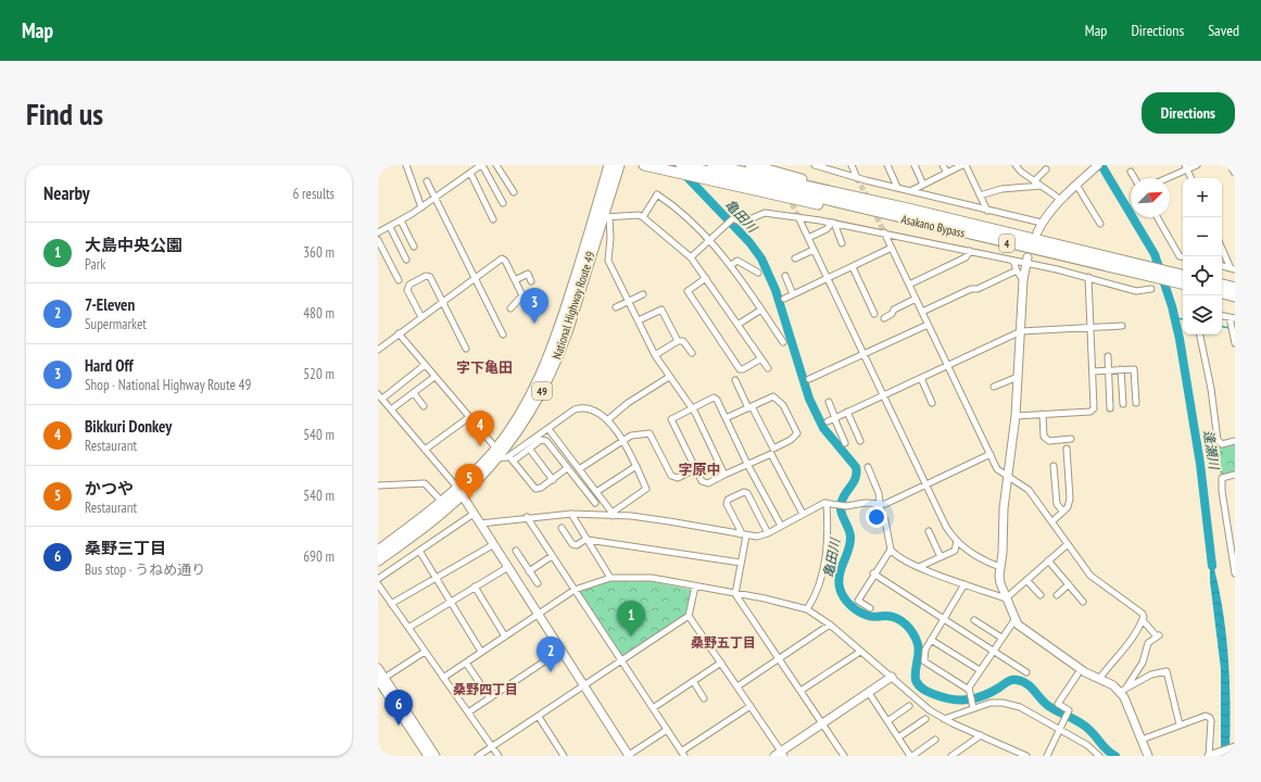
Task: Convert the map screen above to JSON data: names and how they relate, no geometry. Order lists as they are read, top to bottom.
{
  "streets": {
    "highway": [
      "Asakano Bypass",
      "4",
      "National Highway Route 49",
      "49"
    ]
  },
  "districts": [
    "字下亀田",
    "字原中",
    "桑野五丁目",
    "桑野四丁目"
  ],
  "water": ["亀田川", "逢瀬川"],
  "north": "top right",
  "page": {
    "header": "Map",
    "nav": ["Map", "Directions", "Saved"],
    "buttons": "Directions",
    "title": "Find us",
    "heading": ["Nearby", "6 results"],
    "map_buttons": ["+", "−"],
    "list": [
      {
        "mark": "1",
        "name": "大島中央公園",
        "note": "Park",
        "value": "360 m"
      },
      {
        "mark": "2",
        "name": "7-Eleven",
        "note": "Supermarket",
        "value": "480 m"
      },
      {
        "mark": "3",
        "name": "Hard Off",
        "note": "Shop · National Highway Route 49",
        "value": "520 m"
      },
      {
        "mark": "4",
        "name": "Bikkuri Donkey",
        "note": "Restaurant",
        "value": "540 m"
      },
      {
        "mark": "5",
        "name": "かつや",
        "note": "Restaurant",
        "value": "540 m"
      },
      {
        "mark": "6",
        "name": "桑野三丁目",
        "note": "Bus stop · うねめ通り",
        "value": "690 m"
      }
    ],
    "pins": [
      "3",
      "4",
      "5",
      "1",
      "2",
      "6"
    ]
  }
}
